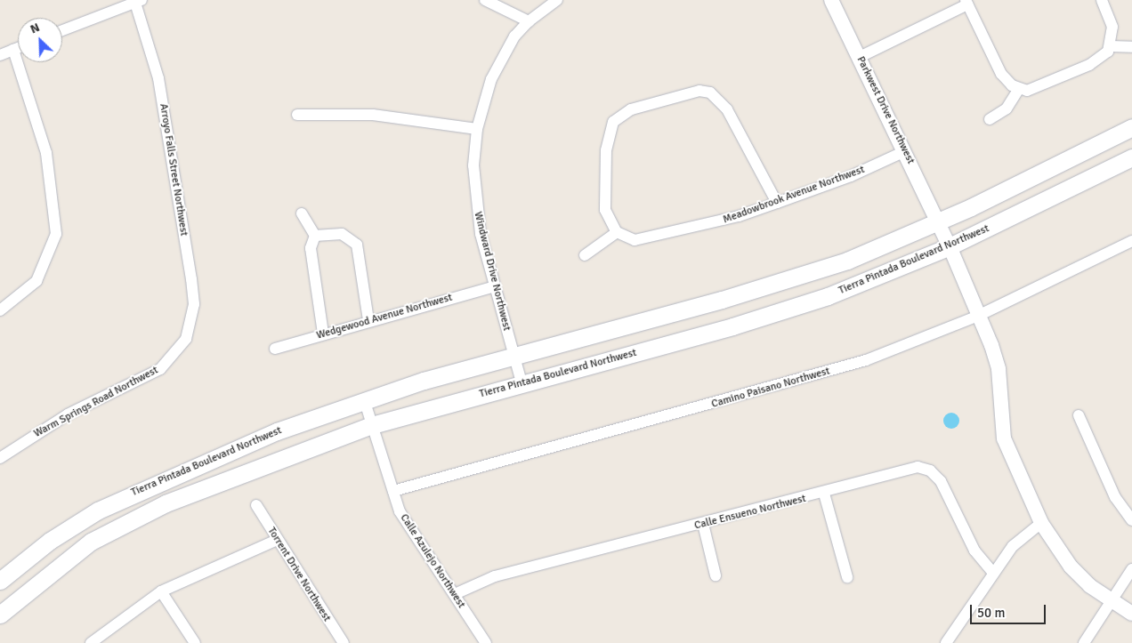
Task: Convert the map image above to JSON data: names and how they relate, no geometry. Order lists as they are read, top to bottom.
{
  "streets": {
    "main road": ["Tierra Pintada Boulevard Northwest"],
    "street": [
      "Parkwest Drive Northwest",
      "Arroyo Falls Street Northwest",
      "Meadowbrook Avenue Northwest",
      "Windward Drive Northwest",
      "Wedgewood Avenue Northwest",
      "Camino Paisano Northwest",
      "Warm Springs Road Northwest",
      "Calle Ensueno Northwest",
      "Calle Azulejo Northwest",
      "Torrent Drive Northwest"
    ]
  },
  "crossings": [
    ["Parkwest Drive Northwest", "Meadowbrook Avenue Northwest"],
    ["Parkwest Drive Northwest", "Tierra Pintada Boulevard Northwest"],
    ["Parkwest Drive Northwest", "Camino Paisano Northwest"],
    ["Arroyo Falls Street Northwest", "Warm Springs Road Northwest"],
    ["Tierra Pintada Boulevard Northwest", "Windward Drive Northwest"],
    ["Tierra Pintada Boulevard Northwest", "Calle Azulejo Northwest"],
    ["Windward Drive Northwest", "Wedgewood Avenue Northwest"],
    ["Camino Paisano Northwest", "Calle Azulejo Northwest"],
    ["Calle Ensueno Northwest", "Calle Azulejo Northwest"]
  ],
  "scale_bar": "50 m",
  "north": "top left"
}
